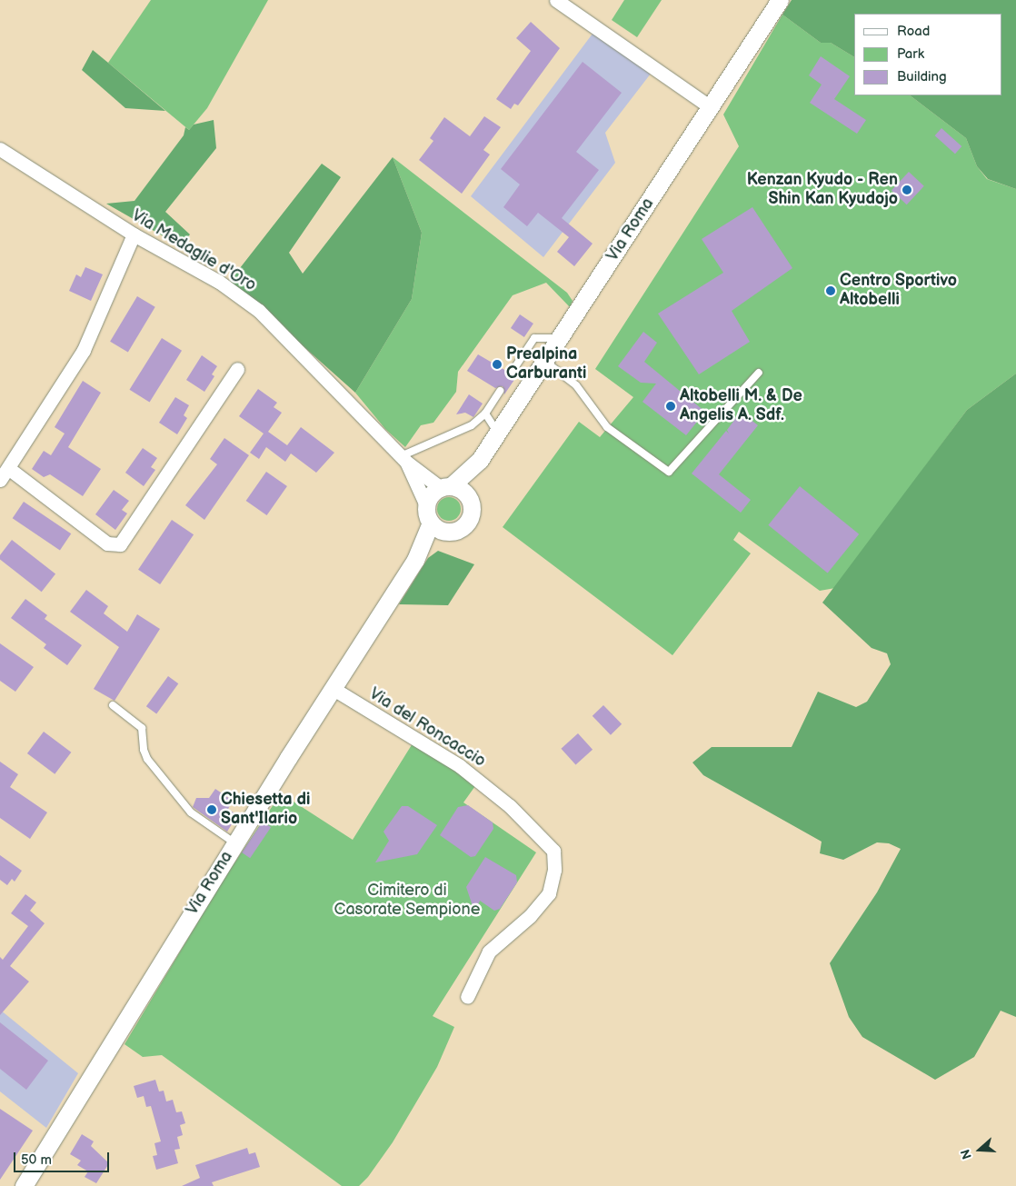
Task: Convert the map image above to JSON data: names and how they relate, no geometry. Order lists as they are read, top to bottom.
{
  "streets": {
    "street": ["Via Roma", "Via Medaglie d'Oro", "Via del Roncaccio"]
  },
  "crossings": [
    ["Via Roma", "Via Medaglie d'Oro"],
    ["Via Roma", "Via del Roncaccio"]
  ],
  "parks": ["Cimitero di Casorate Sempione"],
  "places": [
    "Kenzan Kyudo - Ren Shin Kan Kyudojo",
    "Centro Sportivo Altobelli",
    "Prealpina Carburanti",
    "Altobelli M. & De Angelis A. Sdf.",
    "Chiesetta di Sant'Ilario"
  ],
  "legend": ["Road", "Park", "Building"],
  "scale_bar": "50 m",
  "north": "left"
}
